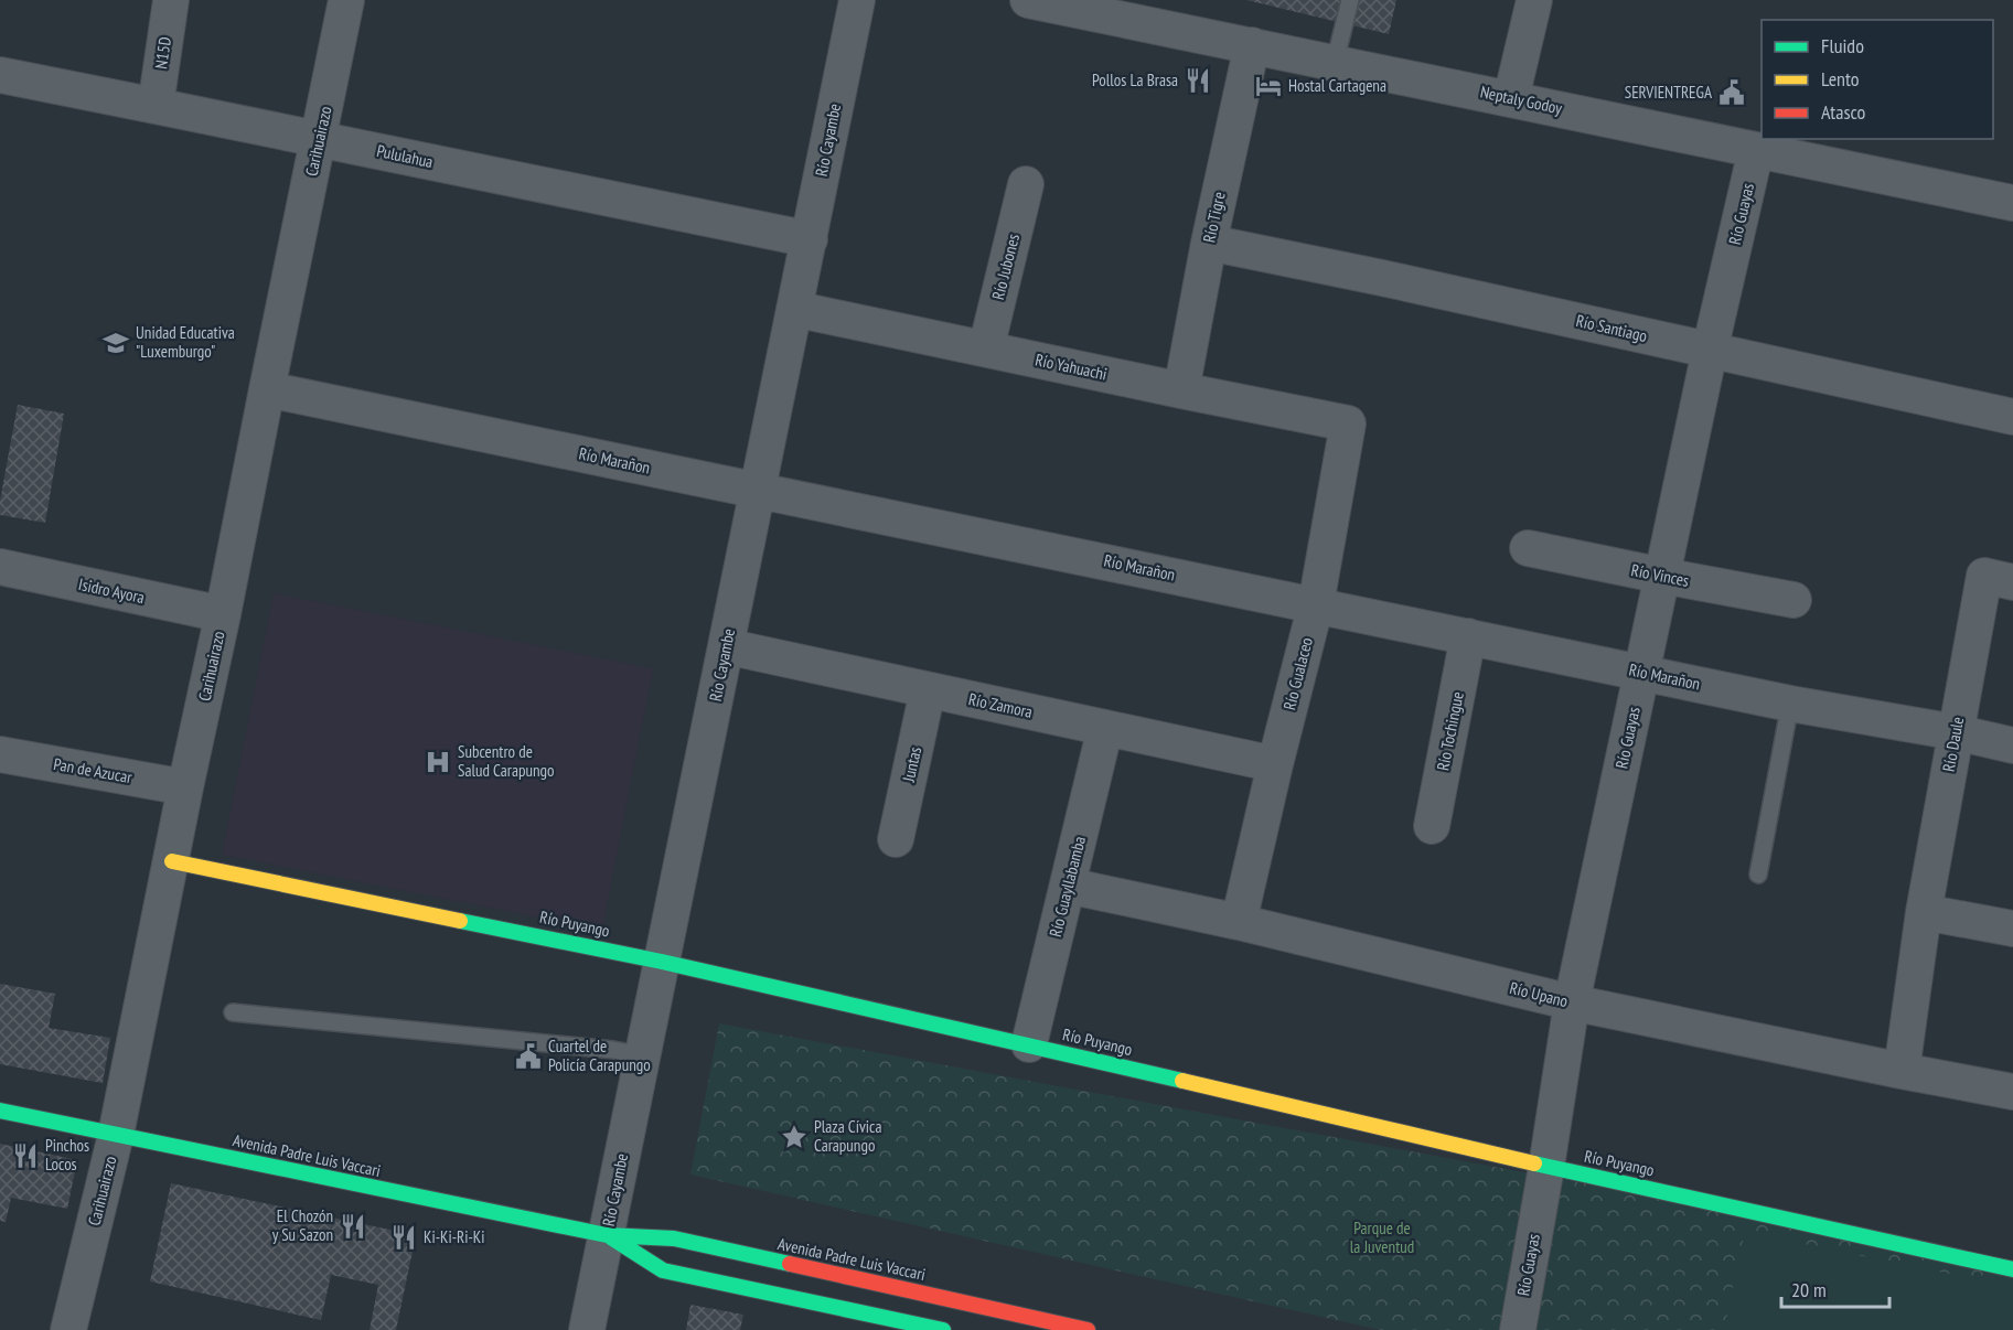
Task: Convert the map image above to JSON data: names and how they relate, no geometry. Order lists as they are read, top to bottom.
{
  "streets": {
    "street": [
      "N15D",
      "Neptaly Godoy",
      "Río Cayambe",
      "Carihuairazo",
      "Pululahua",
      "Río Guayas",
      "Río Tigre",
      "Río Jubones",
      "Río Santiago",
      "Río Yahuachi",
      "Río Marañon",
      "Río Vinces",
      "Isidro Ayora",
      "Río Gualaceo",
      "Río Zamora",
      "Río Tochingue",
      "Río Daule",
      "Juntas",
      "Pan de Azucar",
      "Río Guayllabamba",
      "Río Puyango",
      "Río Upano",
      "Avenida Padre Luis Vaccari"
    ]
  },
  "crossings": [
    ["N15D", "Pululahua"],
    ["Neptaly Godoy", "Río Guayas"],
    ["Neptaly Godoy", "Río Tigre"],
    ["Río Cayambe", "Pululahua"],
    ["Río Cayambe", "Río Yahuachi"],
    ["Río Cayambe", "Río Marañon"],
    ["Río Cayambe", "Río Zamora"],
    ["Río Cayambe", "Río Puyango"],
    ["Río Cayambe", "Avenida Padre Luis Vaccari"],
    ["Carihuairazo", "Pululahua"],
    ["Carihuairazo", "Río Marañon"],
    ["Carihuairazo", "Isidro Ayora"],
    ["Carihuairazo", "Pan de Azucar"],
    ["Carihuairazo", "Río Puyango"],
    ["Carihuairazo", "Avenida Padre Luis Vaccari"],
    ["Río Guayas", "Río Santiago"],
    ["Río Guayas", "Río Marañon"],
    ["Río Guayas", "Río Vinces"],
    ["Río Guayas", "Río Puyango"],
    ["Río Guayas", "Río Upano"],
    ["Río Tigre", "Río Santiago"],
    ["Río Tigre", "Río Yahuachi"],
    ["Río Jubones", "Río Yahuachi"],
    ["Río Yahuachi", "Río Gualaceo"],
    ["Río Marañon", "Río Gualaceo"],
    ["Río Marañon", "Río Tochingue"],
    ["Río Marañon", "Río Daule"],
    ["Río Gualaceo", "Río Zamora"],
    ["Río Gualaceo", "Río Upano"],
    ["Río Zamora", "Juntas"],
    ["Río Zamora", "Río Guayllabamba"],
    ["Río Daule", "Río Upano"],
    ["Río Guayllabamba", "Río Puyango"],
    ["Río Guayllabamba", "Río Upano"]
  ],
  "parks": ["Parque de la Juventud"],
  "places": {
    "restaurant": [
      "Pollos La Brasa",
      "Pinchos Locos",
      "El Chozón y Su Sazon",
      "Ki-Ki-Ri-Ki"
    ],
    "hotel": ["Hostal Cartagena"],
    "public building": ["SERVIENTREGA", "Cuartel de Policía Carapungo"],
    "school or university": ["Unidad Educativa \"Luxemburgo\""],
    "hospital": ["Subcentro de Salud Carapungo"],
    "place": ["Plaza Cívica Carapungo"]
  },
  "legend": ["Fluido", "Lento", "Atasco"],
  "scale_bar": "20 m"
}
